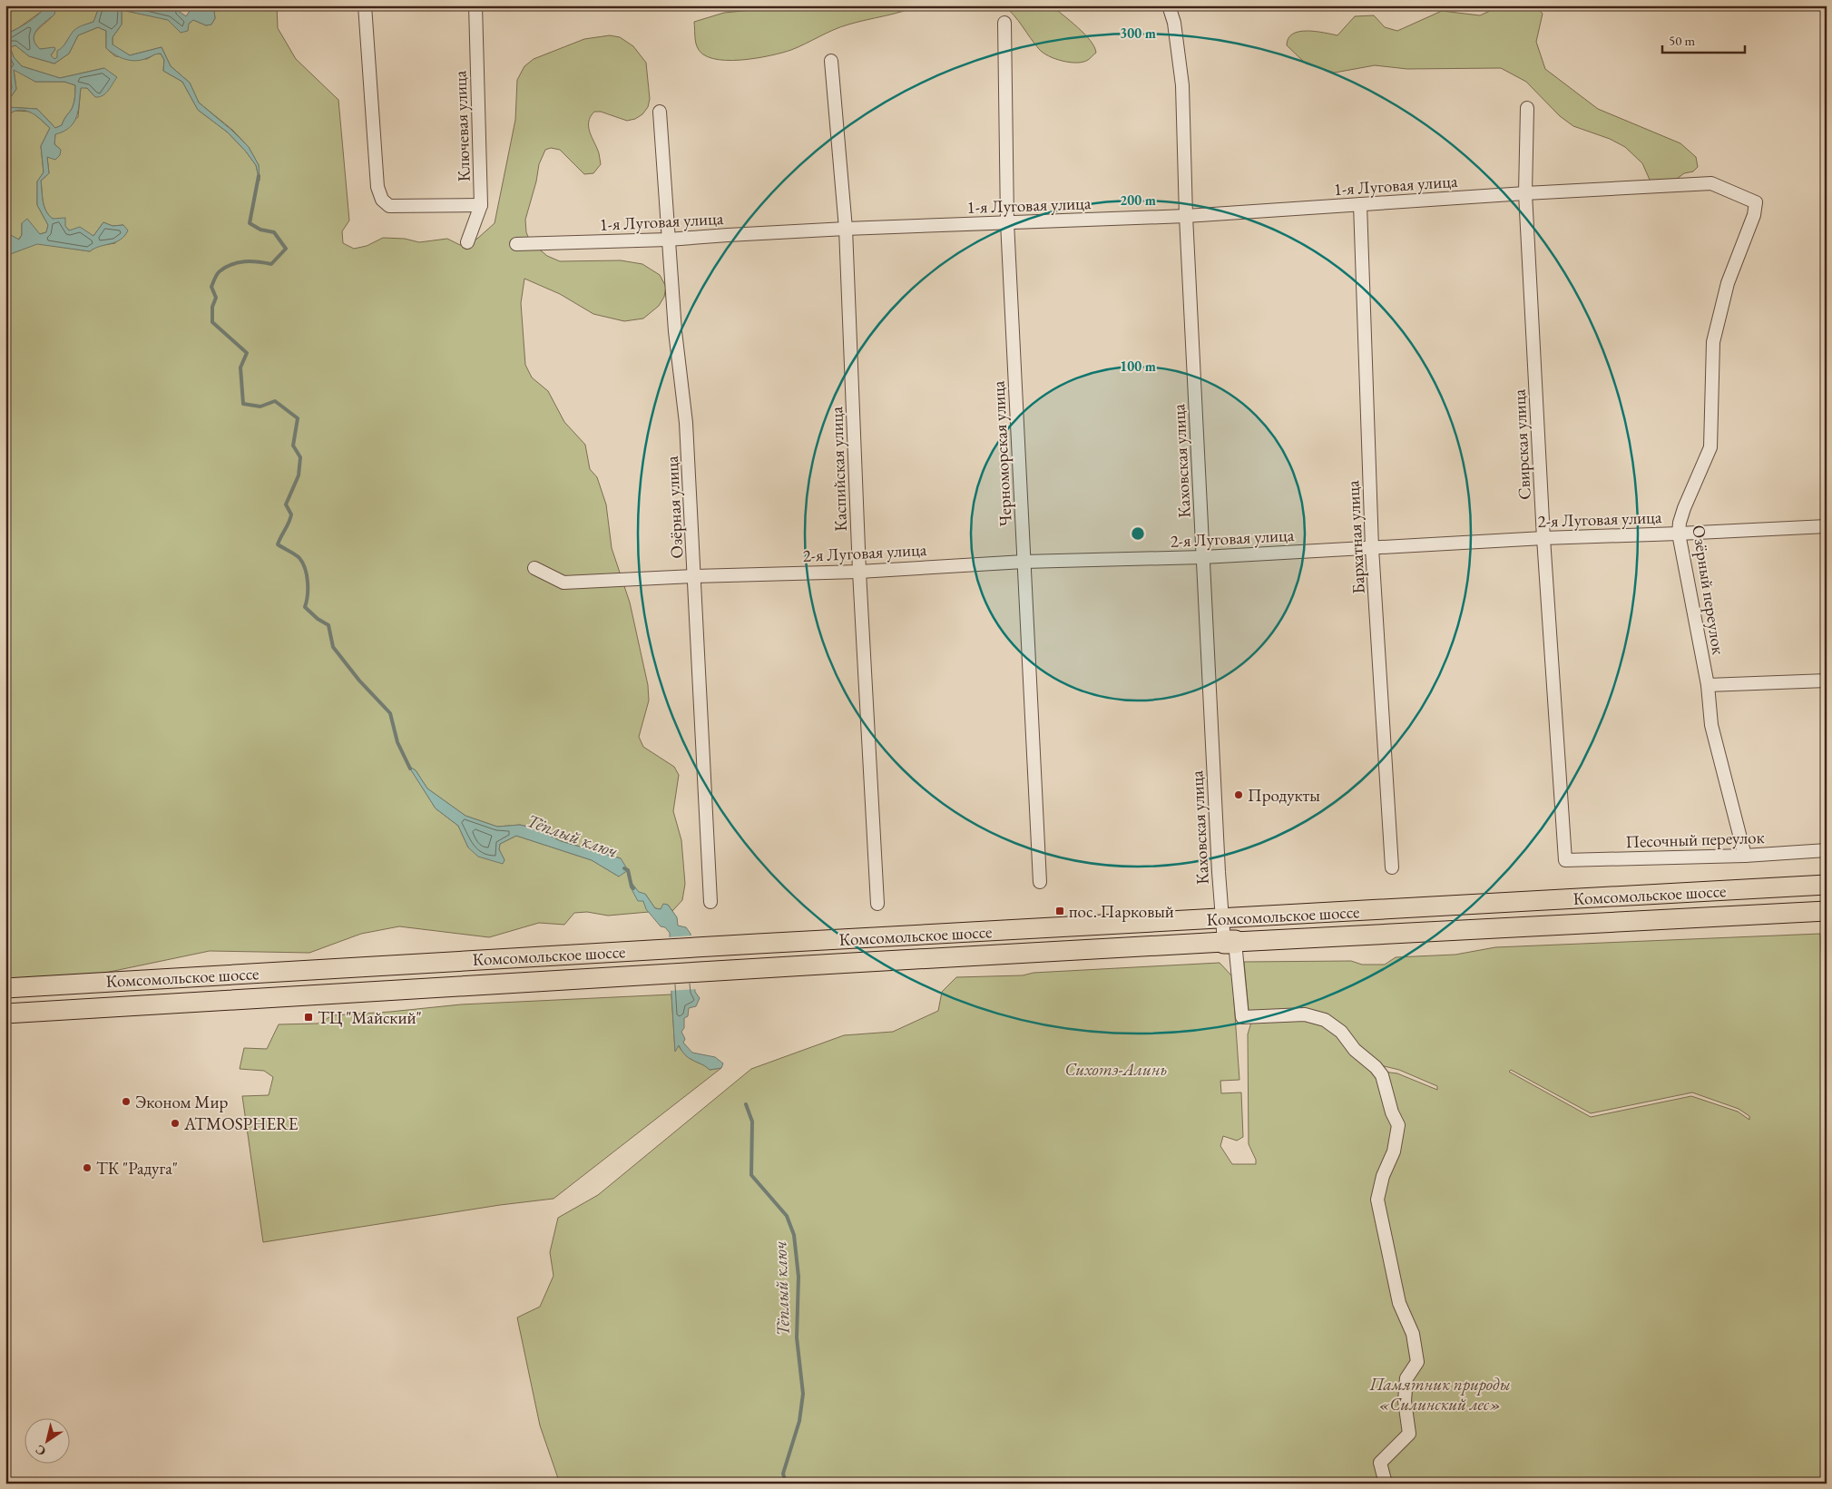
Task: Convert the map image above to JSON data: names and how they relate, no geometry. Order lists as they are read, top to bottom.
{
  "streets": {
    "main road": ["Комсомольское шоссе"],
    "street": [
      "Ключевая улица",
      "1-я Луговая улица",
      "Свирская улица",
      "Черноморская улица",
      "Каховская улица",
      "Каспийская улица",
      "Озёрная улица",
      "2-я Луговая улица",
      "Бархатная улица",
      "Озёрный переулок",
      "Песочный переулок"
    ]
  },
  "crossings": [
    ["1-я Луговая улица", "Свирская улица"],
    ["1-я Луговая улица", "Черноморская улица"],
    ["1-я Луговая улица", "Каховская улица"],
    ["1-я Луговая улица", "Каспийская улица"],
    ["1-я Луговая улица", "Озёрная улица"],
    ["1-я Луговая улица", "Бархатная улица"],
    ["1-я Луговая улица", "Озёрный переулок"],
    ["Свирская улица", "2-я Луговая улица"],
    ["Свирская улица", "Песочный переулок"],
    ["Черноморская улица", "2-я Луговая улица"],
    ["Каховская улица", "2-я Луговая улица"],
    ["Каховская улица", "Комсомольское шоссе"],
    ["Каспийская улица", "2-я Луговая улица"],
    ["Озёрная улица", "2-я Луговая улица"],
    ["2-я Луговая улица", "Бархатная улица"],
    ["2-я Луговая улица", "Озёрный переулок"],
    ["Озёрный переулок", "Песочный переулок"]
  ],
  "water": ["Тёплый ключ"],
  "parks": ["Сихотэ-Алинь", "Памятник природы «Силинский лес»"],
  "places": {
    "other": [
      "Продукты",
      "Эконом Мир",
      "ATMOSPHERE",
      "ТК \"Радуга\""
    ],
    "transit": ["пос. Парковый", "ТЦ \"Майский\""]
  },
  "scale_bar": "50 m",
  "north": "bottom left",
  "rings": ["300 m", "200 m", "100 m"]
}
